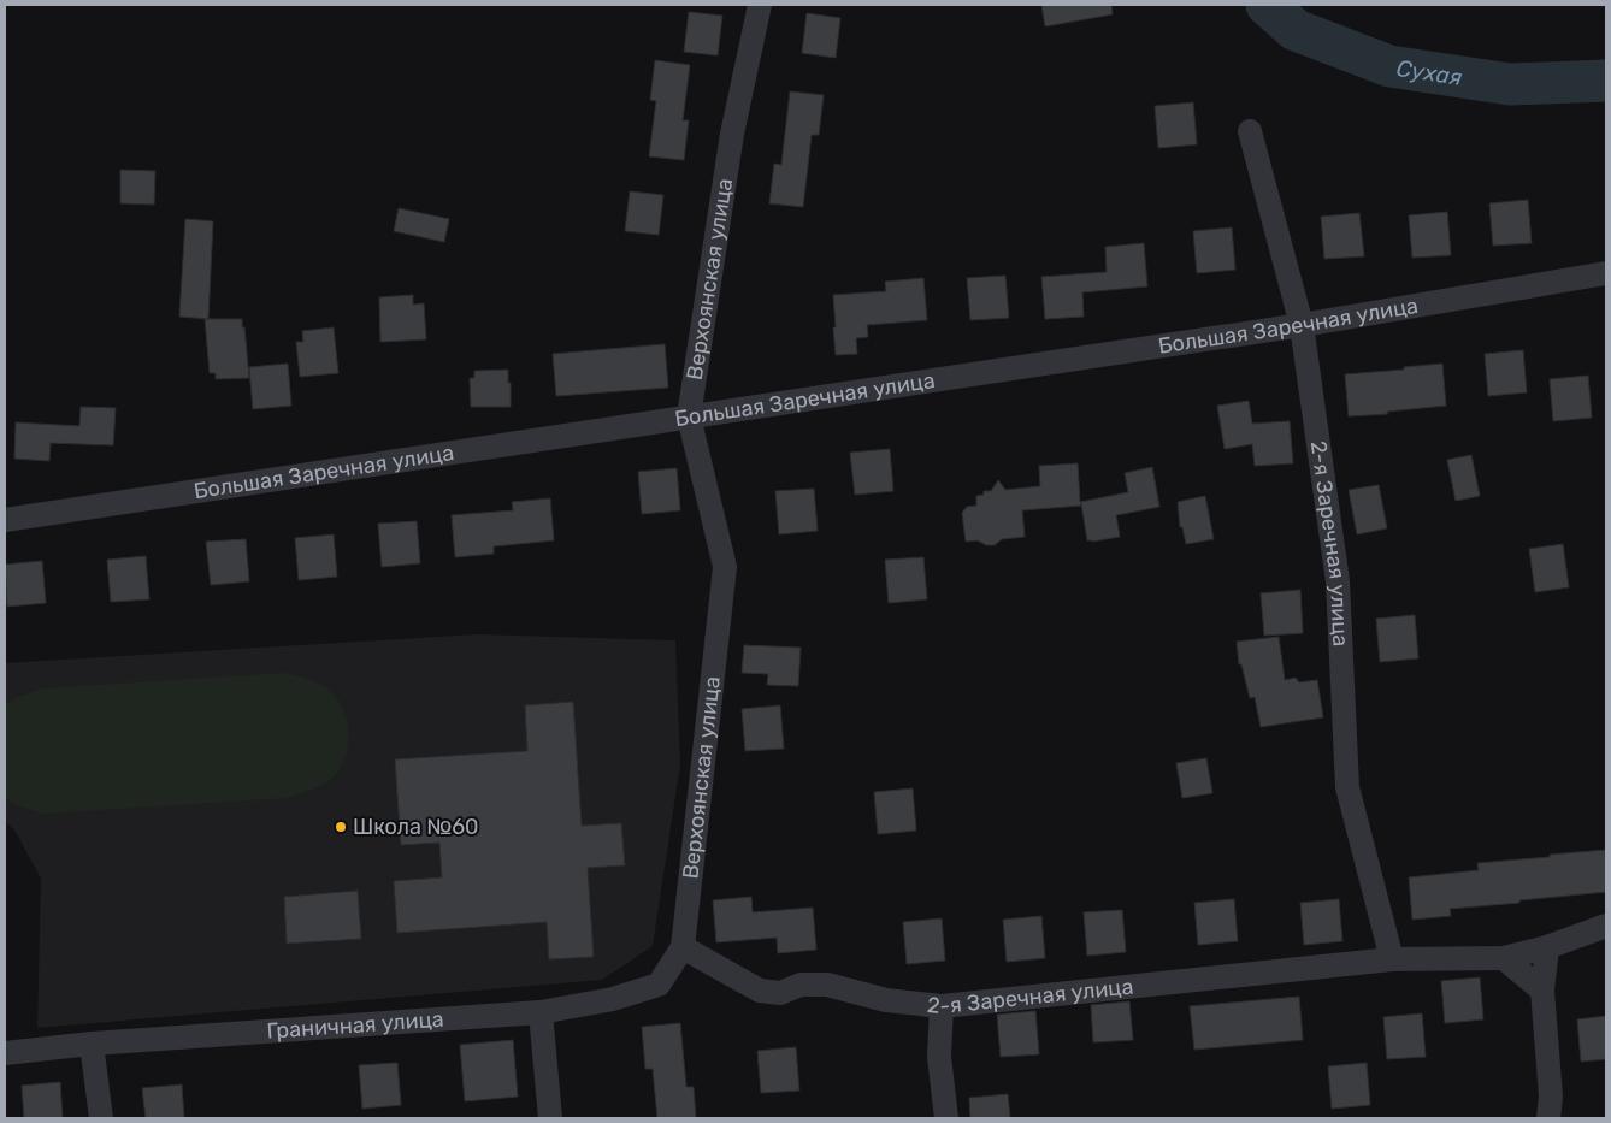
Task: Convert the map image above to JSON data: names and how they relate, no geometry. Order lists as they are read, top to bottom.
{
  "streets": {
    "street": [
      "Верхоянская улица",
      "Большая Заречная улица",
      "2-я Заречная улица",
      "Граничная улица"
    ]
  },
  "crossings": [
    ["Верхоянская улица", "Большая Заречная улица"],
    ["Верхоянская улица", "2-я Заречная улица"],
    ["Верхоянская улица", "Граничная улица"],
    ["Большая Заречная улица", "2-я Заречная улица"],
    ["2-я Заречная улица", "Граничная улица"]
  ],
  "water": ["Сухая"],
  "places": ["Школа №60"]
}
